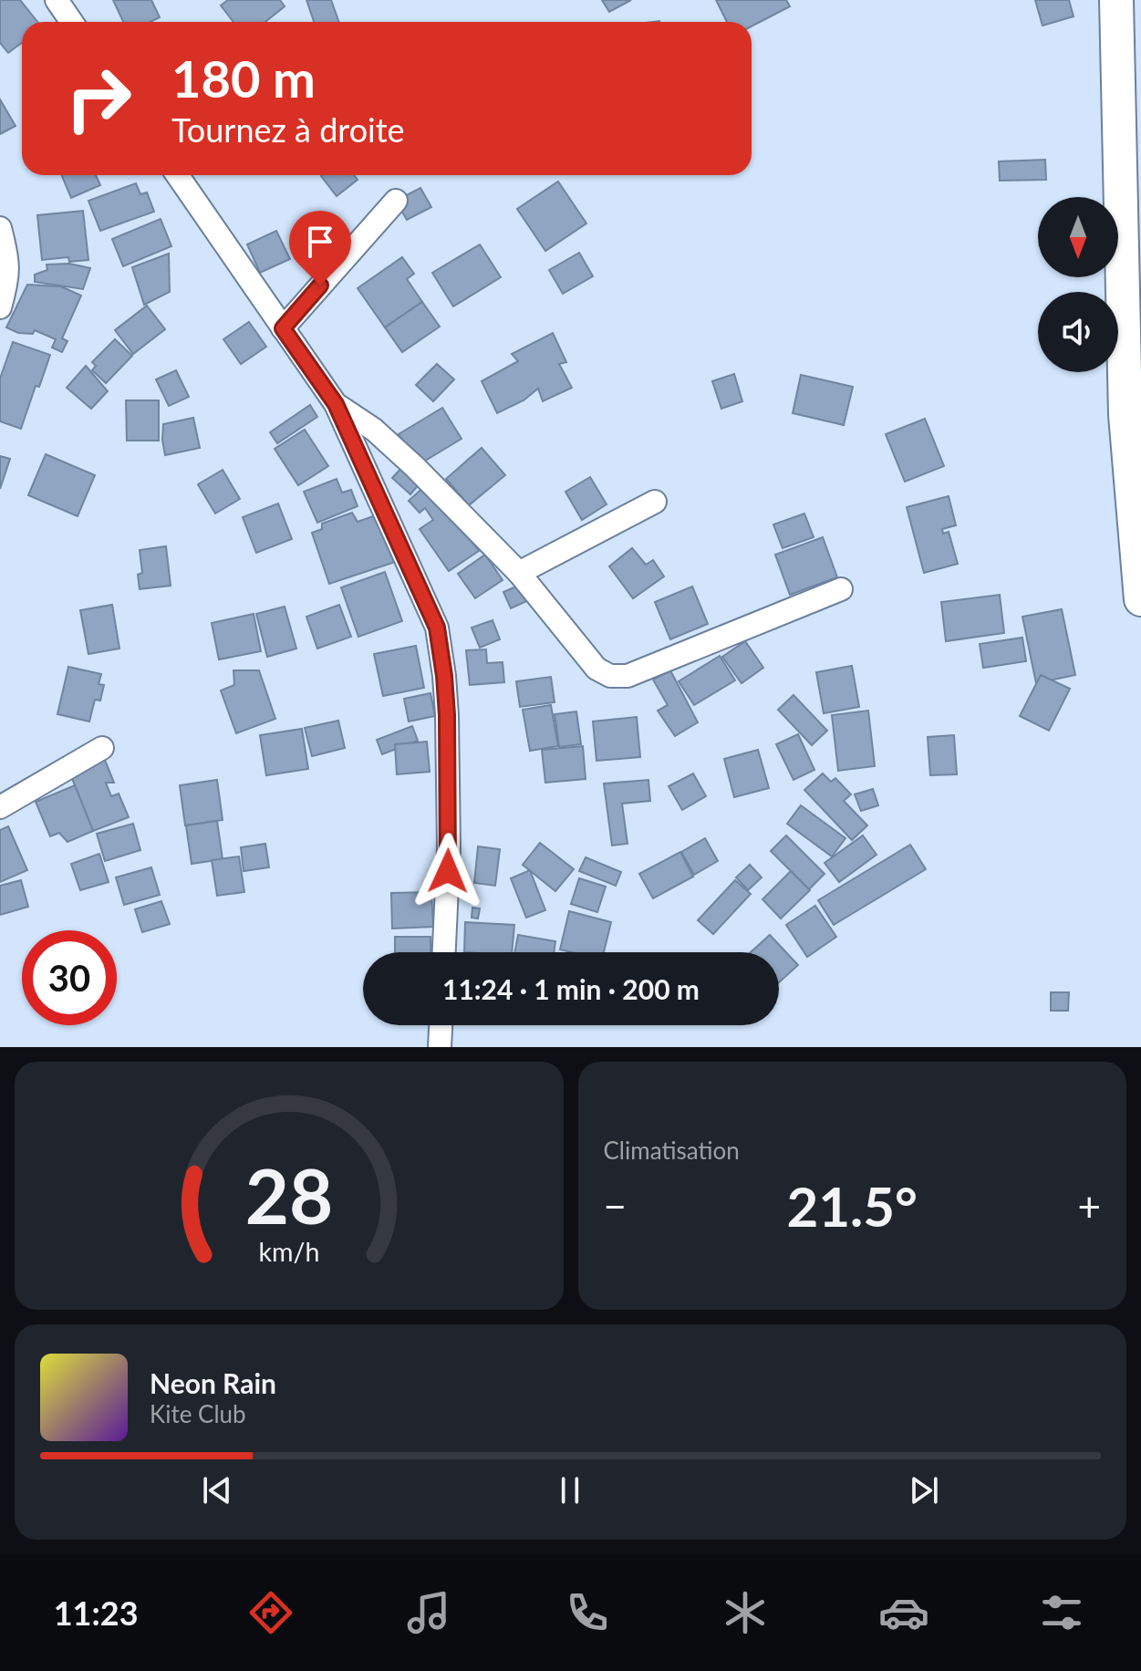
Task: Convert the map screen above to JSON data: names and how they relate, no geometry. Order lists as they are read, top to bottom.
{
  "north": "bottom",
  "page": {
    "turn": ["180 m", "Tournez à droite"],
    "limit": "30",
    "trip": "11:24 · 1 min · 200 m",
    "tile": "Climatisation",
    "heat": ["−", "21.5°", "+"],
    "song": ["Neon Rain", "Kite Club"],
    "tabs": "11:23",
    "gauge": ["28", "km/h"]
  }
}
